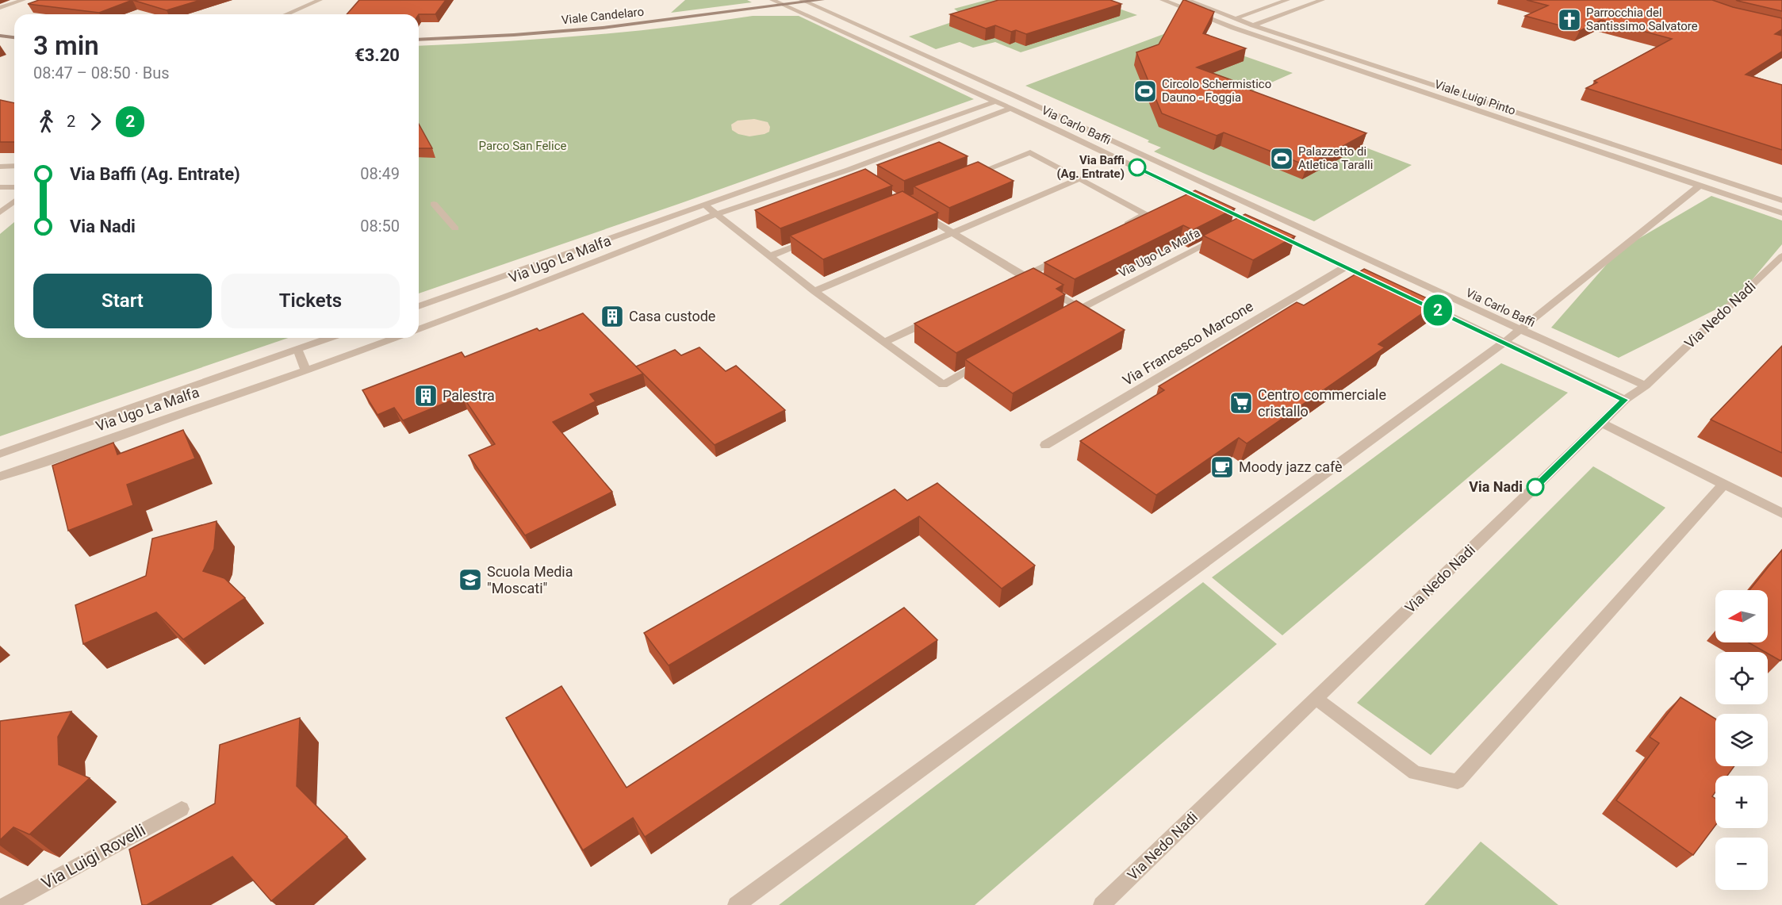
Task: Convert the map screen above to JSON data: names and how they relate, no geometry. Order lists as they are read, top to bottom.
{
  "streets": {
    "main road": ["Viale Candelaro"],
    "street": [
      "Viale Luigi Pinto",
      "Via Carlo Baffi",
      "Via Ugo La Malfa",
      "Via Nedo Nadi",
      "Via Francesco Marcone",
      "Via Luigi Rovelli"
    ]
  },
  "crossings": [
    ["Viale Candelaro", "Via Carlo Baffi"],
    ["Via Carlo Baffi", "Via Ugo La Malfa"],
    ["Via Carlo Baffi", "Via Nedo Nadi"],
    ["Via Carlo Baffi", "Via Francesco Marcone"]
  ],
  "parks": ["Parco San Felice"],
  "places": {
    "church": ["Parrocchia del Santissimo Salvatore"],
    "sports": ["Circolo Schermistico Dauno - Foggia", "Palazzetto di Atletica Taralli"],
    "other": ["Via Baffi (Ag. Entrate)", "Via Nadi"],
    "building": ["Casa custode", "Palestra"],
    "supermarket": ["Centro commerciale cristallo"],
    "cafe": ["Moody jazz cafè"],
    "school or university": ["Scuola Media \"Moscati\""]
  },
  "lines": ["bus line 2"],
  "north": "left",
  "page": {
    "on_map": "2",
    "heading": ["3 min", "08:47 – 08:50 · Bus", "€3.20"],
    "legs": ["2", "2"],
    "list": [
      {
        "name": "Via Baffi (Ag. Entrate)",
        "value": "08:49"
      },
      {
        "name": "Via Nadi",
        "value": "08:50"
      }
    ],
    "buttons": ["Start", "Tickets"],
    "map_buttons": ["+", "−"]
  }
}
